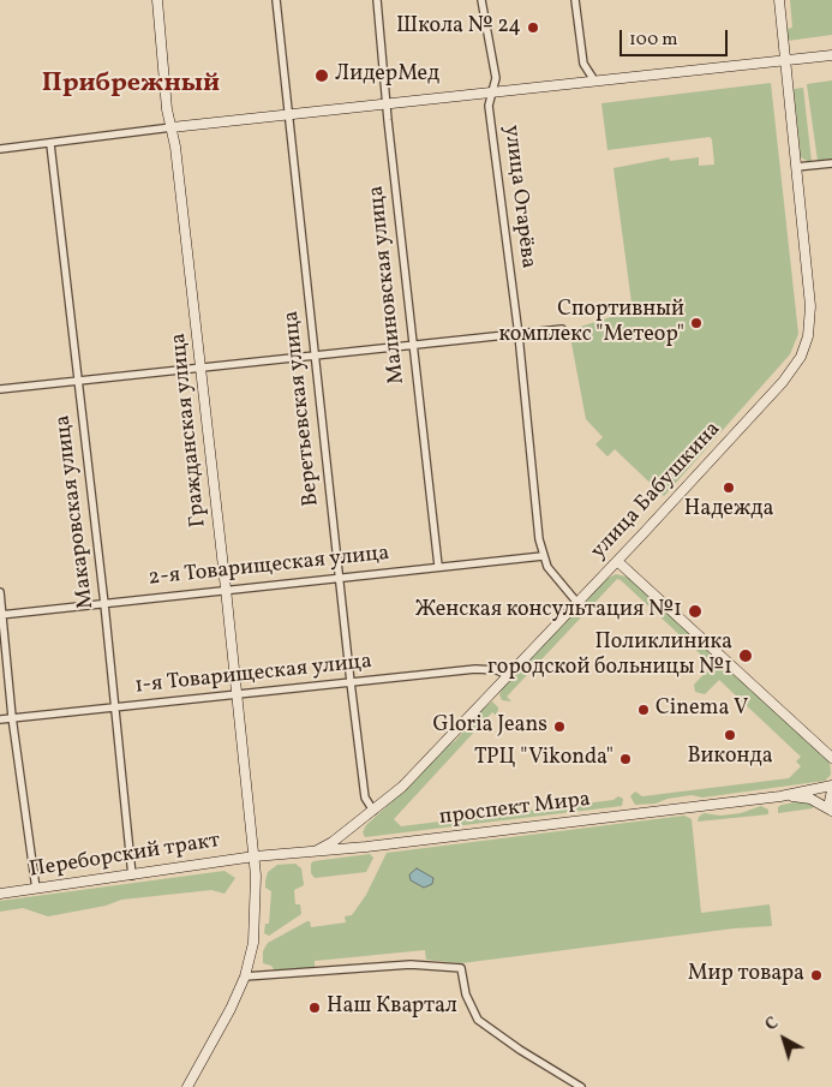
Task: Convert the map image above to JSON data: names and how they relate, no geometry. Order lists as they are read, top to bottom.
{
  "streets": {
    "main road": [
      "Гражданская улица",
      "улица Бабушкина",
      "проспект Мира",
      "Переборский тракт"
    ],
    "street": [
      "улица Огарёва",
      "Малиновская улица",
      "Веретьевская улица",
      "Макаровская улица",
      "2-я Товарищеская улица",
      "1-я Товарищеская улица"
    ]
  },
  "crossings": [
    ["улица Огарёва", "улица Бабушкина"],
    ["улица Огарёва", "2-я Товарищеская улица"],
    ["Малиновская улица", "2-я Товарищеская улица"],
    ["Веретьевская улица", "улица Бабушкина"],
    ["Веретьевская улица", "2-я Товарищеская улица"],
    ["Веретьевская улица", "1-я Товарищеская улица"],
    ["Гражданская улица", "2-я Товарищеская улица"],
    ["Гражданская улица", "1-я Товарищеская улица"],
    ["Гражданская улица", "проспект Мира"],
    ["Гражданская улица", "Переборский тракт"],
    ["улица Бабушкина", "1-я Товарищеская улица"],
    ["улица Бабушкина", "проспект Мира"],
    ["Макаровская улица", "2-я Товарищеская улица"],
    ["Макаровская улица", "1-я Товарищеская улица"],
    ["Макаровская улица", "Переборский тракт"],
    ["проспект Мира", "Переборский тракт"]
  ],
  "districts": ["Прибрежный"],
  "places": [
    "Школа № 24",
    "ЛидерМед",
    "Спортивный комплекс \"Метеор\"",
    "Надежда",
    "Женская консультация №1",
    "Поликлиника городской больницы №1",
    "Cinema V",
    "Gloria Jeans",
    "Виконда",
    "ТРЦ \"Vikonda\"",
    "Мир товара",
    "Наш Квартал"
  ],
  "scale_bar": "100 m",
  "north": "top left"
}
